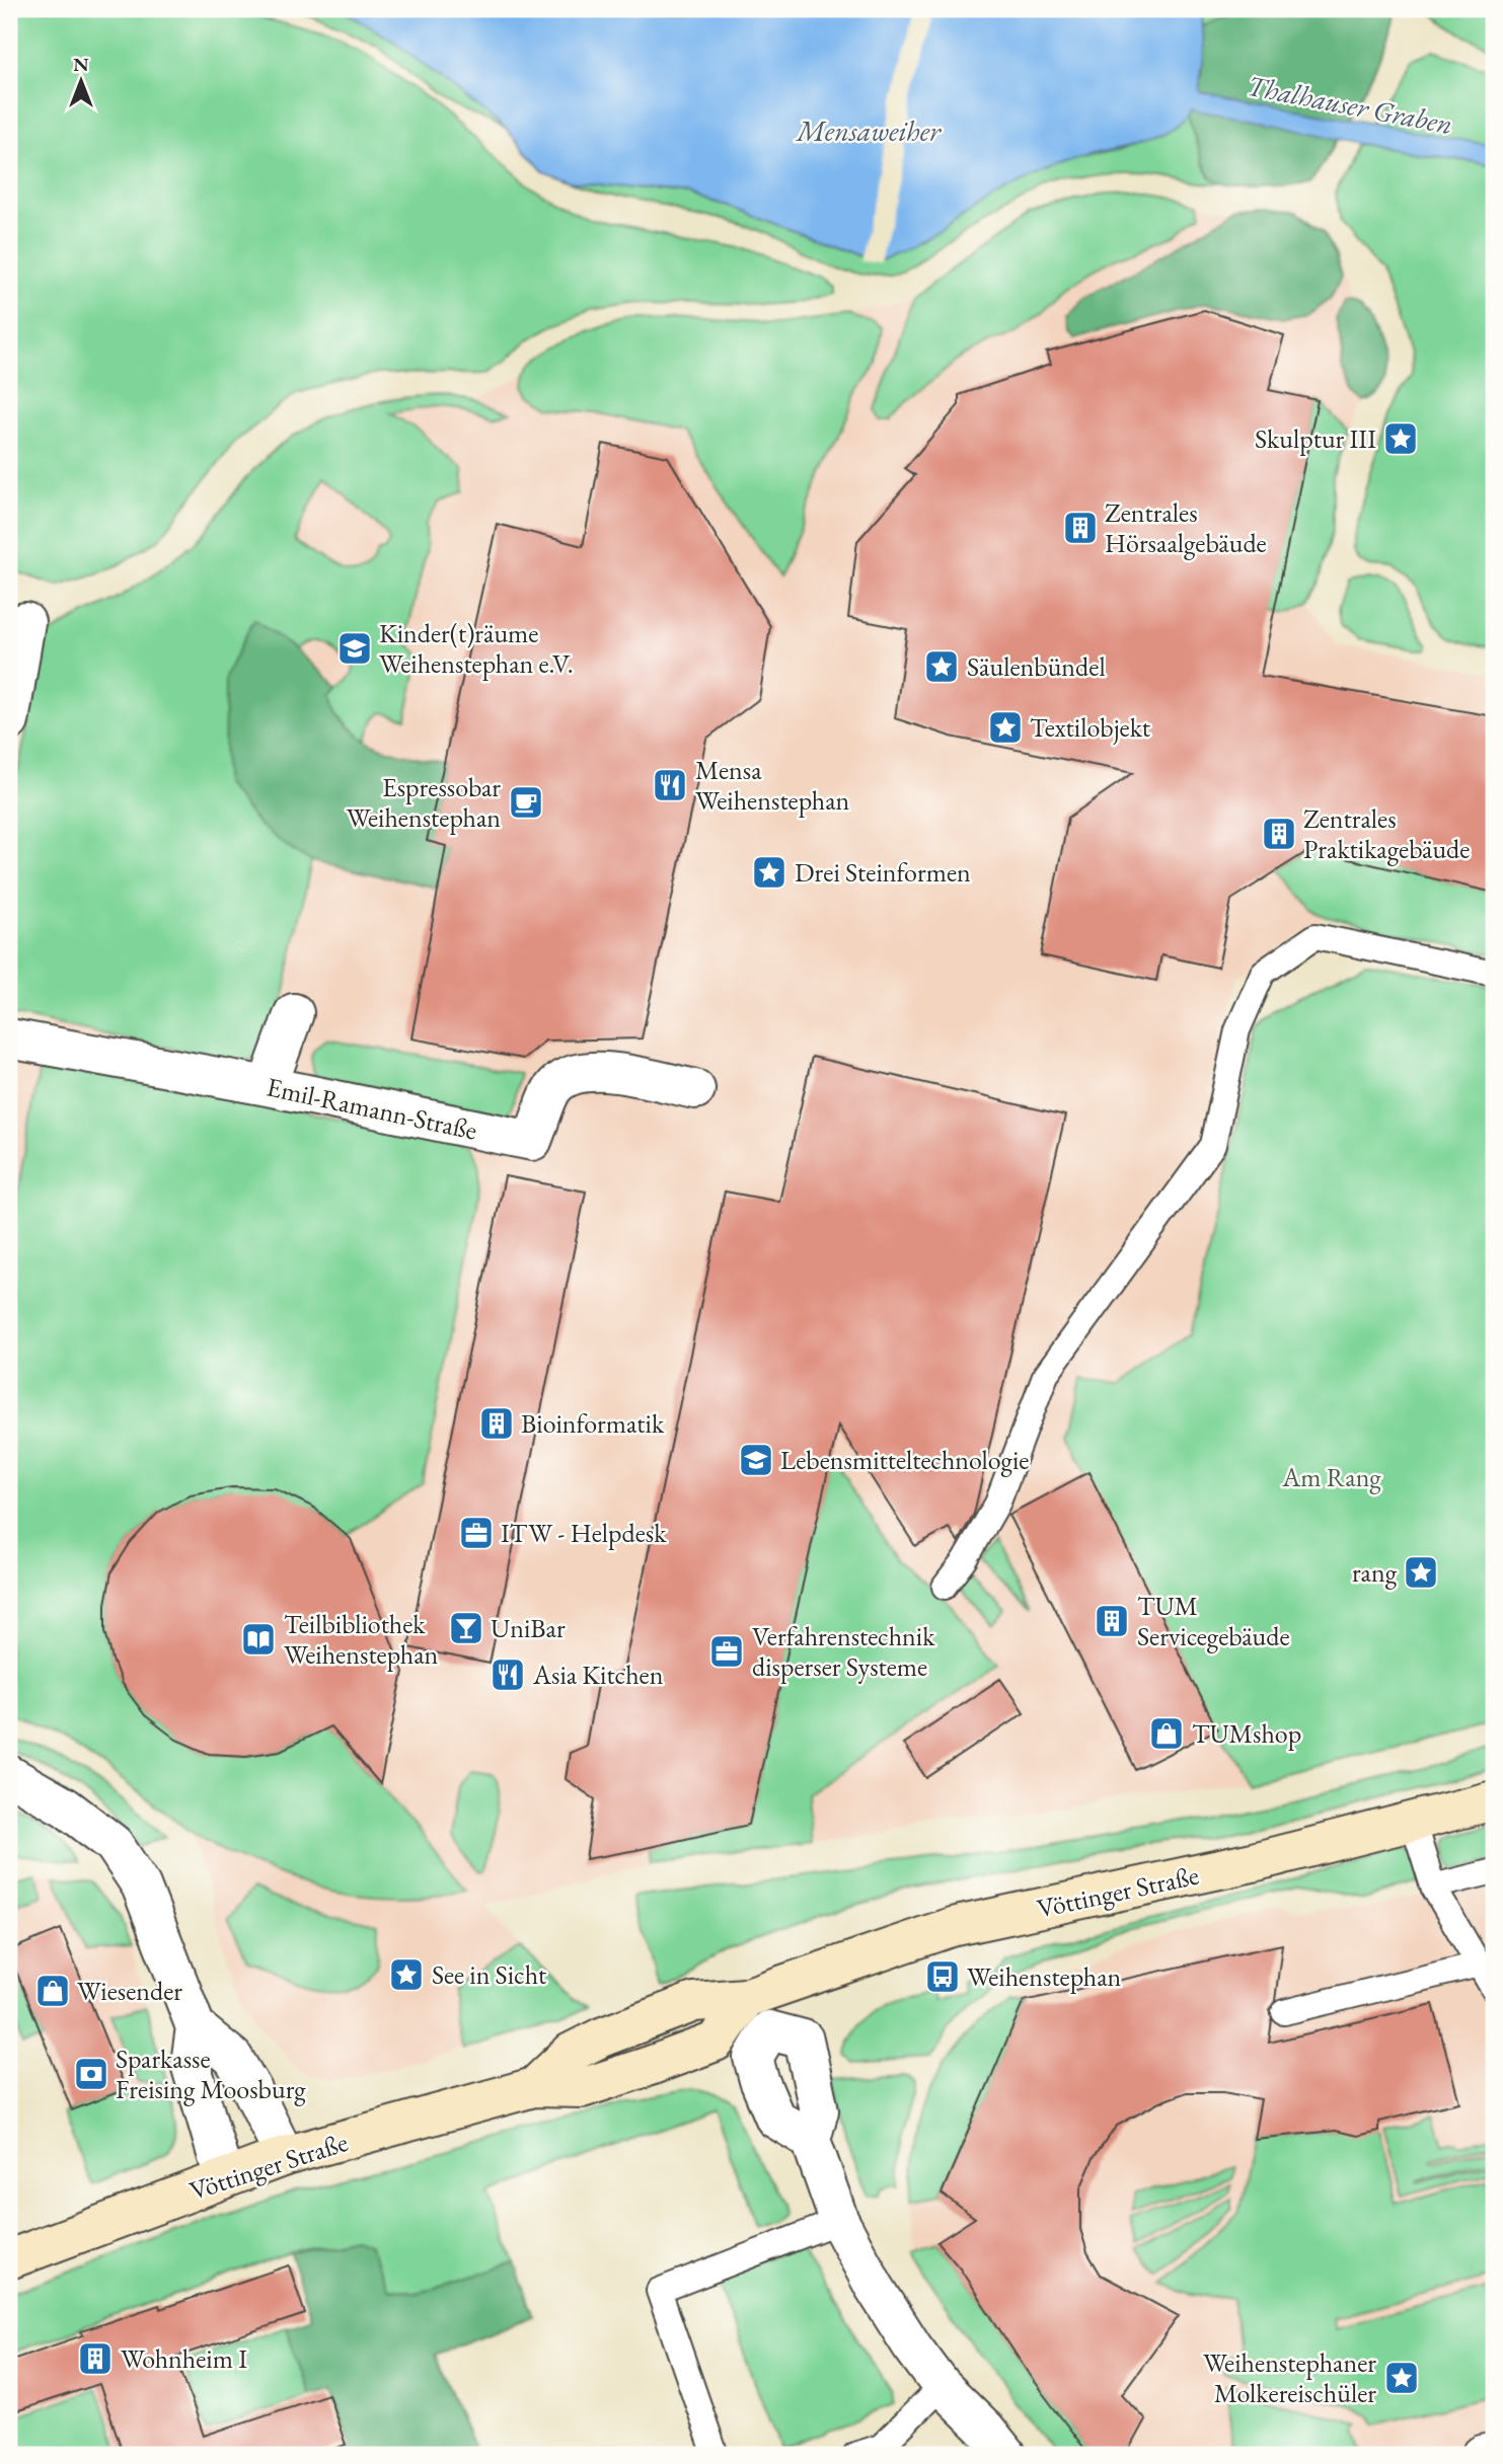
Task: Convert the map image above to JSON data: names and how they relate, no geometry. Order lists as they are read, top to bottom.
{
  "streets": {
    "main road": ["Vöttinger Straße"],
    "street": ["Emil-Ramann-Straße"]
  },
  "water": ["Thalhauser Graben", "Mensaweiher"],
  "parks": ["Am Rang"],
  "places": {
    "place": [
      "Skulptur III",
      "Säulenbündel",
      "Textilobjekt",
      "Drei Steinformen",
      "rang",
      "See in Sicht",
      "Weihenstephaner Molkereischüler"
    ],
    "building": [
      "Zentrales Hörsaalgebäude",
      "Zentrales Praktikagebäude",
      "Bioinformatik",
      "TUM Servicegebäude",
      "Wohnheim I"
    ],
    "school or university": ["Kinder(t)räume Weihenstephan e.V.", "Lebensmitteltechnologie"],
    "restaurant": ["Mensa Weihenstephan", "Asia Kitchen"],
    "cafe": ["Espressobar Weihenstephan"],
    "office": ["ITW - Helpdesk", "Verfahrenstechnik disperser Systeme"],
    "bar": ["UniBar"],
    "library": ["Teilbibliothek Weihenstephan"],
    "shop": ["TUMshop", "Wiesender"],
    "bus stop": ["Weihenstephan"],
    "bank": ["Sparkasse Freising Moosburg"]
  },
  "north": "top"
}
